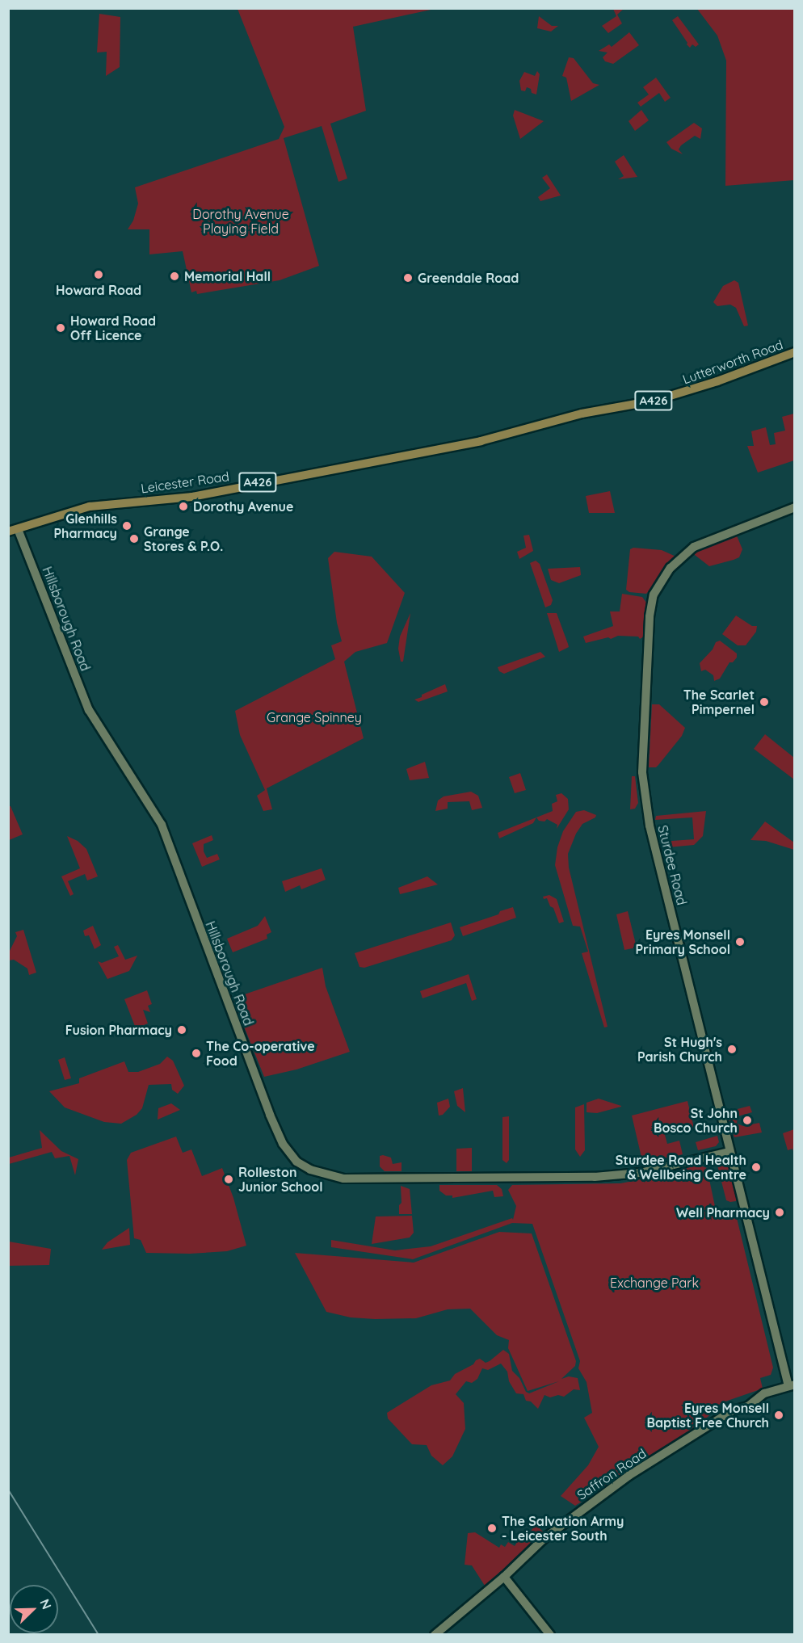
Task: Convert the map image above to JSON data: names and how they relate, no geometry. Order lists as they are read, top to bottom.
{
  "streets": {
    "main road": ["Lutterworth Road", "A426", "Leicester Road"],
    "street": ["Hillsborough Road", "Sturdee Road", "Saffron Road"]
  },
  "crossings": [
    ["Lutterworth Road", "Leicester Road"],
    ["Leicester Road", "Hillsborough Road"],
    ["Hillsborough Road", "Sturdee Road"],
    ["Sturdee Road", "Saffron Road"]
  ],
  "parks": ["Dorothy Avenue Playing Field", "Grange Spinney", "Exchange Park"],
  "places": [
    "Howard Road",
    "Memorial Hall",
    "Greendale Road",
    "Howard Road Off Licence",
    "Dorothy Avenue",
    "Glenhills Pharmacy",
    "Grange Stores & P.O.",
    "The Scarlet Pimpernel",
    "Eyres Monsell Primary School",
    "Fusion Pharmacy",
    "St Hugh's Parish Church",
    "The Co-operative Food",
    "St John Bosco Church",
    "Sturdee Road Health & Wellbeing Centre",
    "Rolleston Junior School",
    "Well Pharmacy",
    "Eyres Monsell Baptist Free Church",
    "The Salvation Army - Leicester South"
  ],
  "north": "top right"
}
